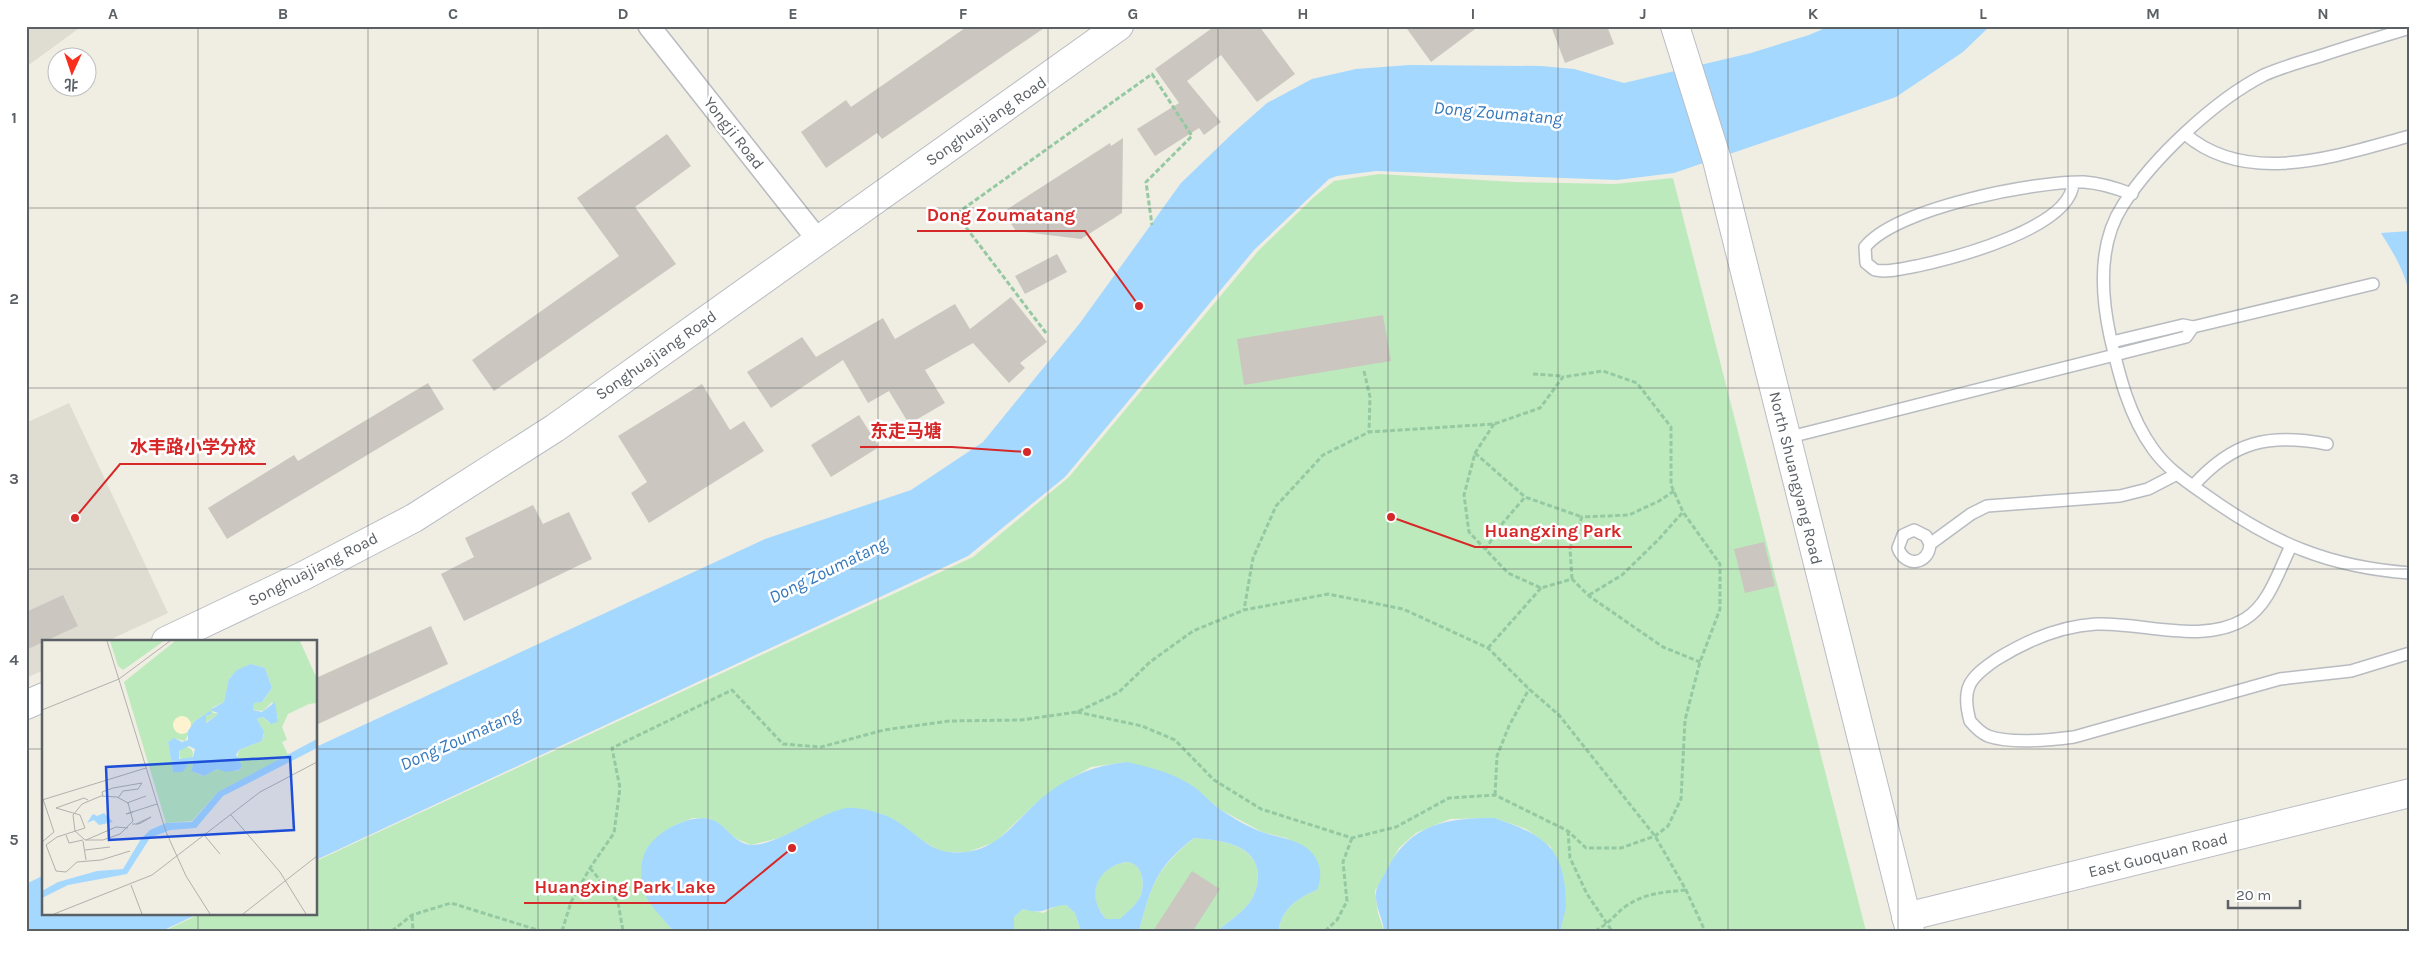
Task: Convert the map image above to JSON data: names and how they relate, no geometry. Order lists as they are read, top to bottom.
{
  "streets": {
    "street": [
      "Songhuajiang Road",
      "Yongji Road",
      "North Shuangyang Road",
      "East Guoquan Road"
    ]
  },
  "crossings": [
    ["Songhuajiang Road", "Yongji Road"],
    ["North Shuangyang Road", "East Guoquan Road"]
  ],
  "water": ["Dong Zoumatang"],
  "places": [
    "Dong Zoumatang",
    "东走马塘",
    "Huangxing Park",
    "水丰路小学分校",
    "Huangxing Park Lake"
  ],
  "scale_bar": "20 m",
  "north": "bottom",
  "grid": {
    "columns": [
      "A",
      "B",
      "C",
      "D",
      "E",
      "F",
      "G",
      "H",
      "I",
      "J",
      "K",
      "L",
      "M",
      "N"
    ],
    "rows": [
      "1",
      "2",
      "3",
      "4",
      "5"
    ]
  }
}
